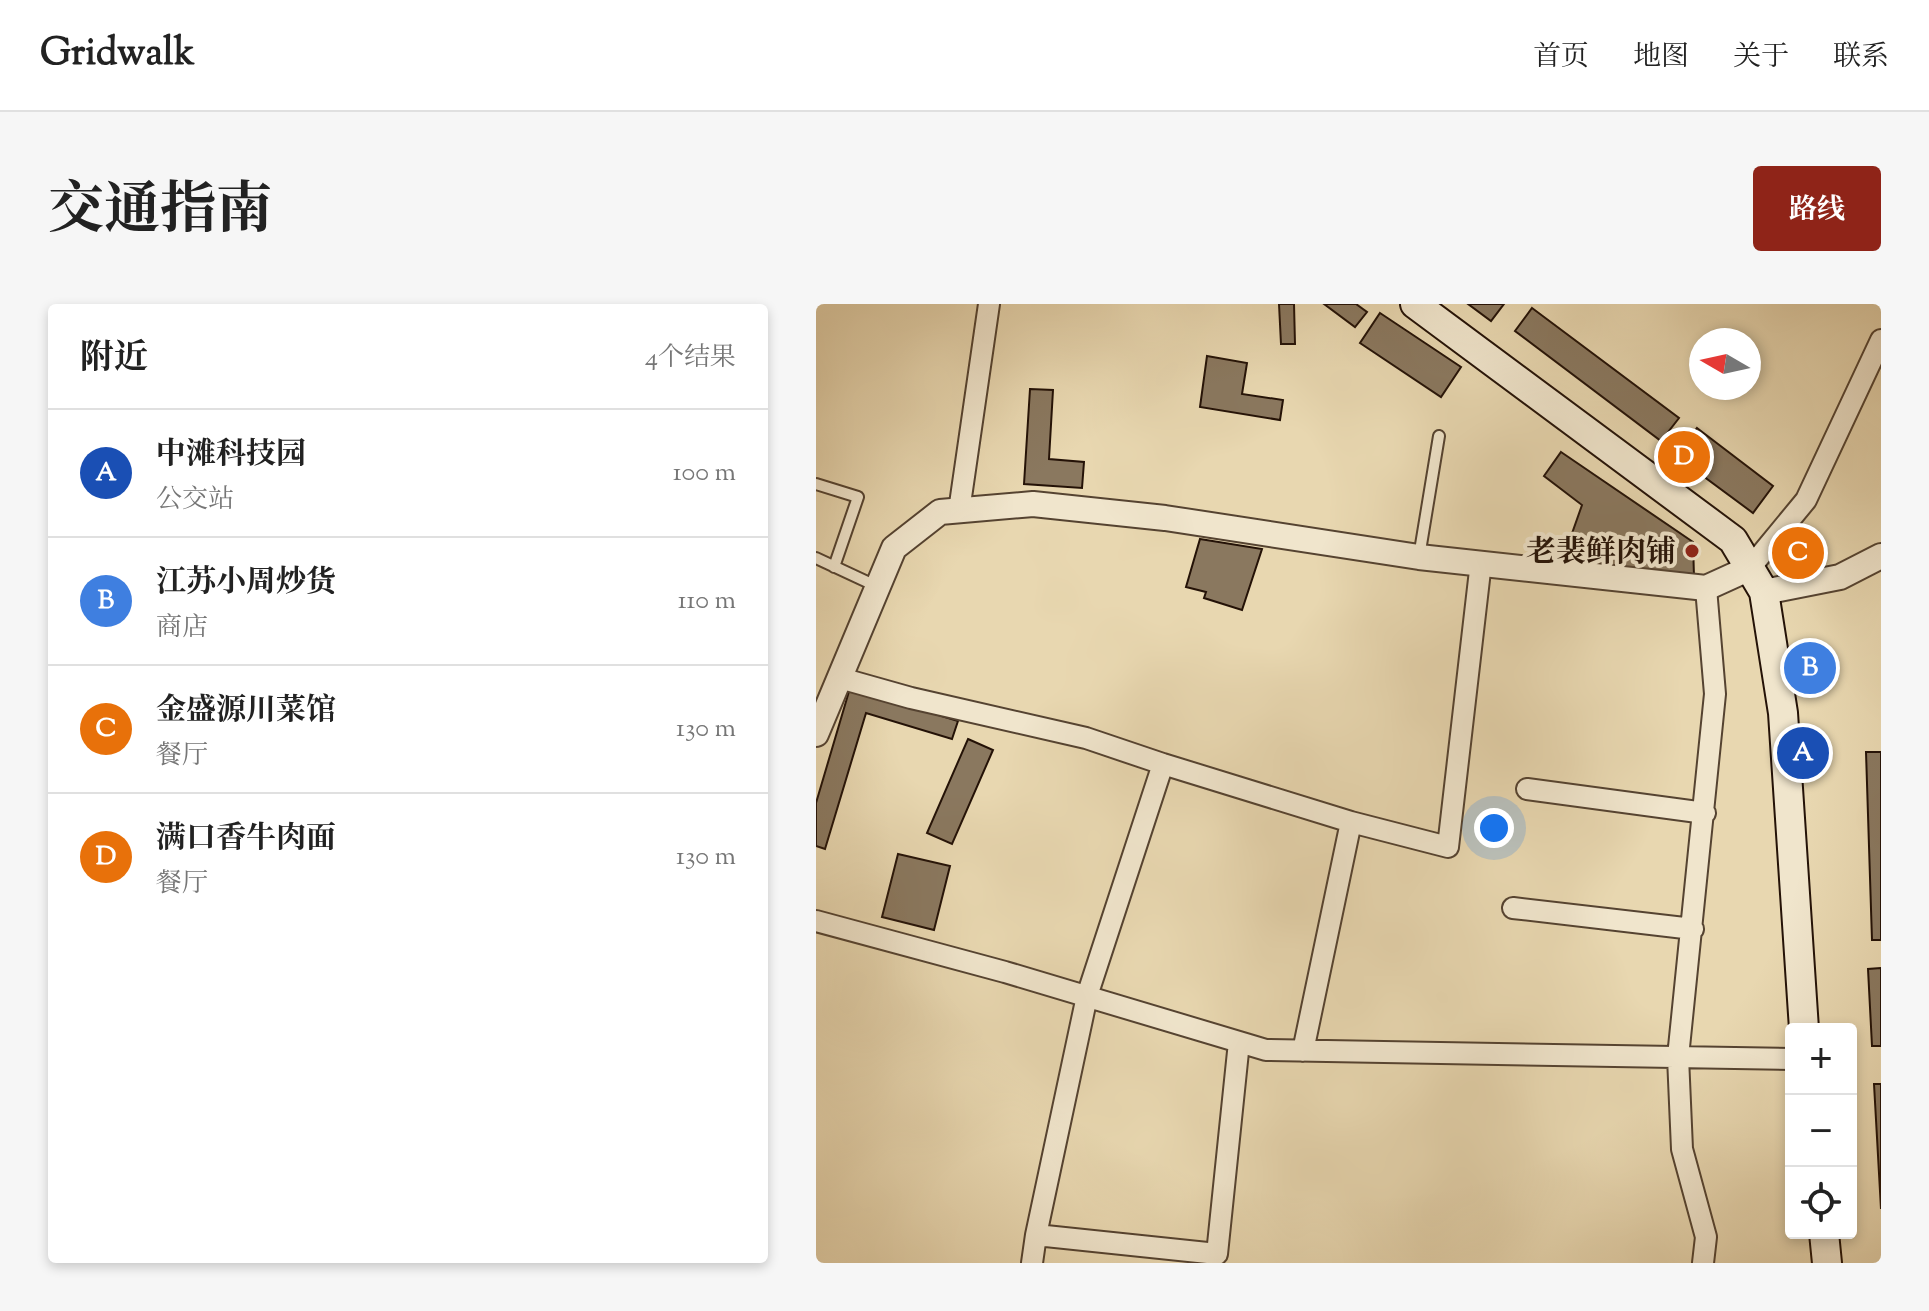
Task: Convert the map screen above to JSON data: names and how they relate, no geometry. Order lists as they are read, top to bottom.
{
  "places": ["老裴鲜肉铺"],
  "north": "left",
  "page": {
    "header": "Gridwalk",
    "nav": [
      "首页",
      "地图",
      "关于",
      "联系"
    ],
    "title": "交通指南",
    "buttons": "路线",
    "heading": ["附近", "4个结果"],
    "list": [
      {
        "mark": "A",
        "name": "中滩科技园",
        "note": "公交站",
        "value": "100 m"
      },
      {
        "mark": "B",
        "name": "江苏小周炒货",
        "note": "商店",
        "value": "110 m"
      },
      {
        "mark": "C",
        "name": "金盛源川菜馆",
        "note": "餐厅",
        "value": "130 m"
      },
      {
        "mark": "D",
        "name": "满口香牛肉面",
        "note": "餐厅",
        "value": "130 m"
      }
    ],
    "pins": [
      "D",
      "C",
      "B",
      "A"
    ],
    "map_buttons": ["+", "−"]
  }
}
